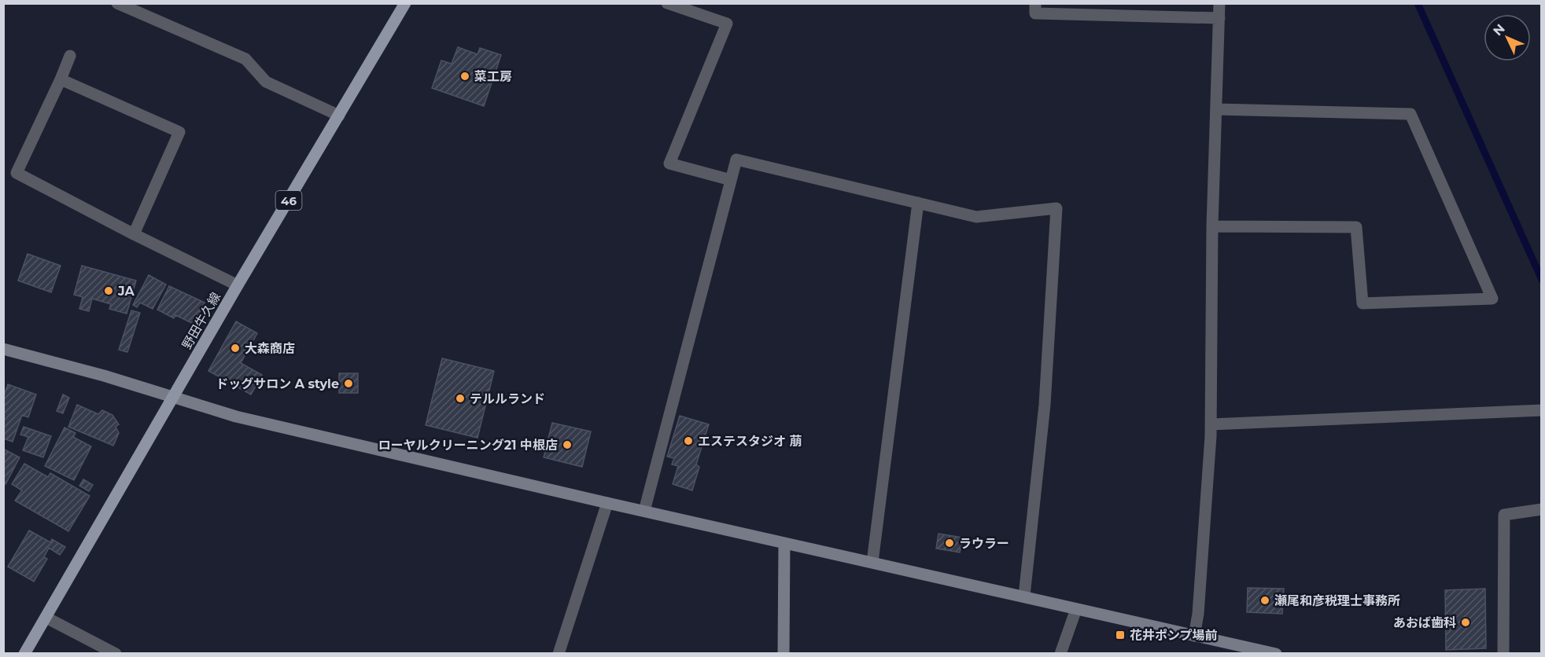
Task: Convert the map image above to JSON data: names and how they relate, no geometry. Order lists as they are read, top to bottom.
{
  "streets": {
    "main road": ["46", "野田牛久線"]
  },
  "places": {
    "other": [
      "菜工房",
      "JA",
      "大森商店",
      "ドッグサロン A style",
      "テルルランド",
      "エステスタジオ 萠",
      "ローヤルクリーニング21 中根店",
      "ラウラー",
      "瀬尾和彦税理士事務所",
      "あおば歯科"
    ],
    "transit": ["花井ポンプ場前"]
  },
  "north": "top left"
}
